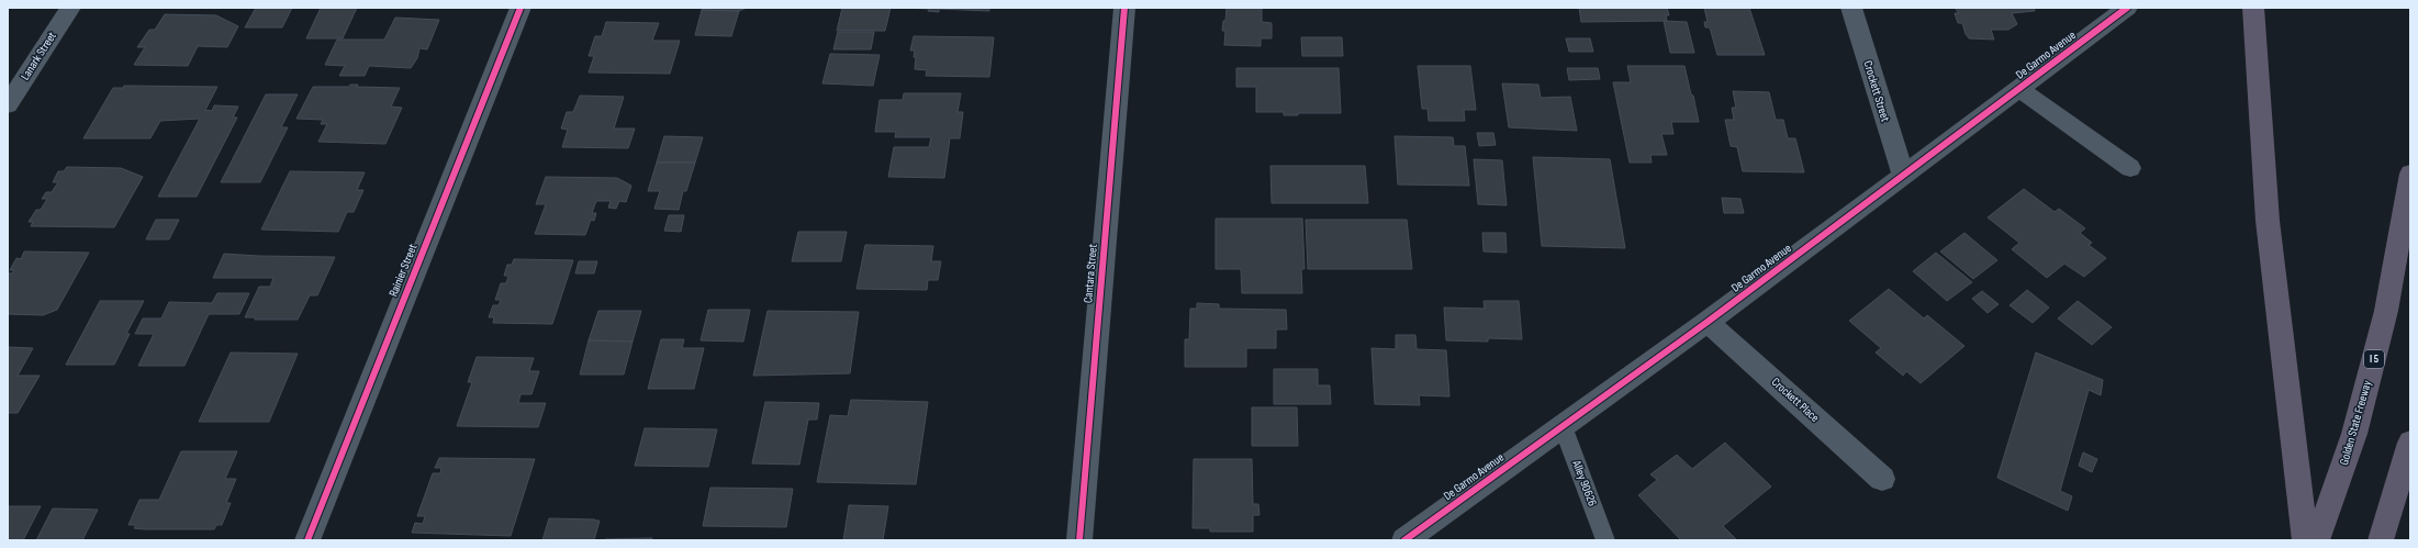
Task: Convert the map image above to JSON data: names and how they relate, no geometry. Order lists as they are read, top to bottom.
{
  "streets": {
    "highway": ["I 5", "Golden State Freeway"],
    "street": [
      "De Garmo Avenue",
      "Lanark Street",
      "Crockett Street",
      "Rainier Street",
      "Cantara Street",
      "Crockett Place"
    ],
    "lane": ["Alley 90626"]
  },
  "crossings": [
    ["De Garmo Avenue", "Crockett Street"],
    ["De Garmo Avenue", "Crockett Place"],
    ["De Garmo Avenue", "Alley 90626"]
  ]
}
